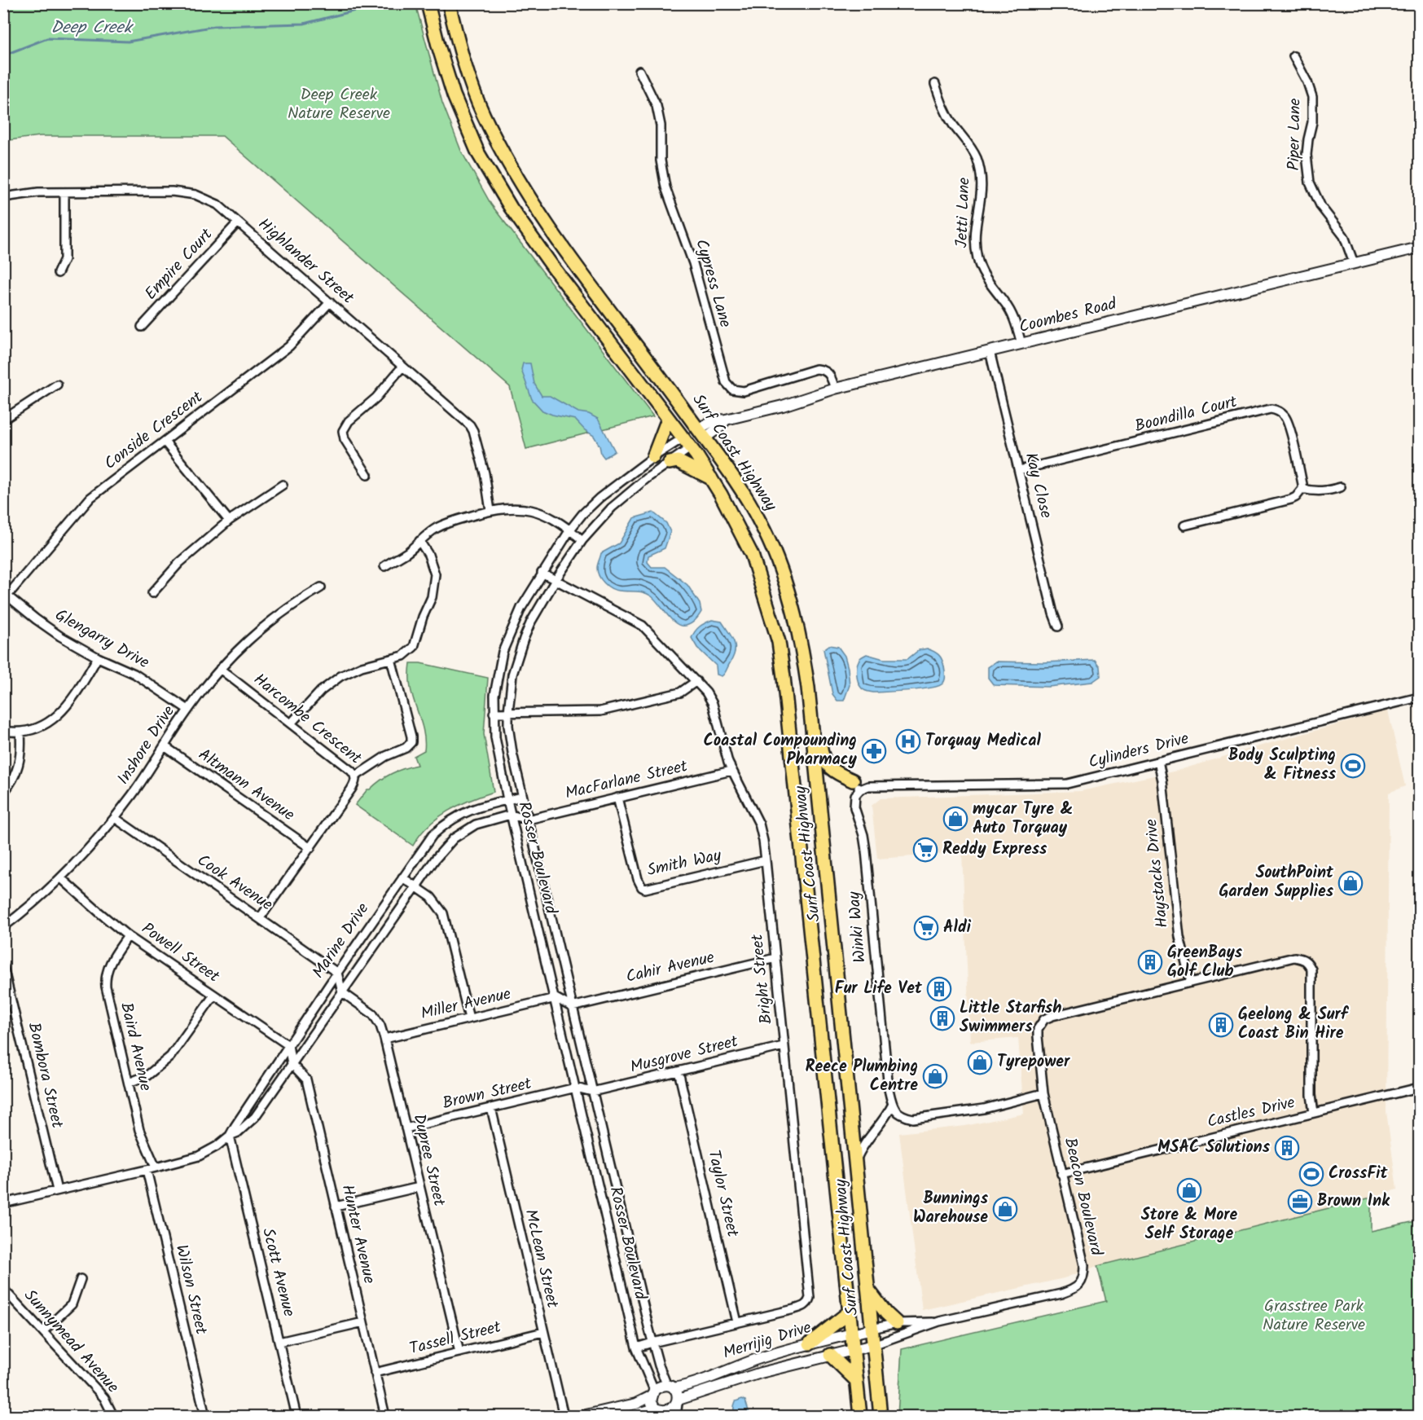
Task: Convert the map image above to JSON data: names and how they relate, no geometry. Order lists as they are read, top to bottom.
{
  "streets": {
    "main road": ["Surf Coast Highway"],
    "street": [
      "Piper Lane",
      "Jetti Lane",
      "Highlander Street",
      "Empire Court",
      "Cypress Lane",
      "Coombes Road",
      "Boondilla Court",
      "Conside Crescent",
      "Kay Close",
      "Glengarry Drive",
      "Harcombe Crescent",
      "Inshore Drive",
      "Cylinders Drive",
      "MacFarlane Street",
      "Altmann Avenue",
      "Rosser Boulevard",
      "Smith Way",
      "Haystacks Drive",
      "Cook Avenue",
      "Winki Way",
      "Marine Drive",
      "Powell Street",
      "Cahir Avenue",
      "Bright Street",
      "Miller Avenue",
      "Baird Avenue",
      "Musgrove Street",
      "Bombora Street",
      "Brown Street",
      "Castles Drive",
      "Dupree Street",
      "Taylor Street",
      "Beacon Boulevard",
      "Hunter Avenue",
      "McLean Street",
      "Scott Avenue",
      "Wilson Street",
      "Tassell Street",
      "Merrijig Drive",
      "Sunnymead Avenue"
    ]
  },
  "crossings": [
    ["Piper Lane", "Coombes Road"],
    ["Jetti Lane", "Coombes Road"],
    ["Highlander Street", "Empire Court"],
    ["Highlander Street", "Conside Crescent"],
    ["Cypress Lane", "Coombes Road"],
    ["Coombes Road", "Surf Coast Highway"],
    ["Coombes Road", "Kay Close"],
    ["Boondilla Court", "Kay Close"],
    ["Conside Crescent", "Glengarry Drive"],
    ["Surf Coast Highway", "Rosser Boulevard"],
    ["Surf Coast Highway", "Beacon Boulevard"],
    ["Surf Coast Highway", "Merrijig Drive"],
    ["Glengarry Drive", "Inshore Drive"],
    ["Harcombe Crescent", "Inshore Drive"],
    ["Harcombe Crescent", "Altmann Avenue"],
    ["Harcombe Crescent", "Cook Avenue"],
    ["Inshore Drive", "Altmann Avenue"],
    ["Inshore Drive", "Cook Avenue"],
    ["Inshore Drive", "Powell Street"],
    ["Cylinders Drive", "Haystacks Drive"],
    ["Cylinders Drive", "Winki Way"],
    ["MacFarlane Street", "Rosser Boulevard"],
    ["MacFarlane Street", "Smith Way"],
    ["MacFarlane Street", "Bright Street"],
    ["Rosser Boulevard", "Marine Drive"],
    ["Rosser Boulevard", "Cahir Avenue"],
    ["Rosser Boulevard", "Bright Street"],
    ["Rosser Boulevard", "Miller Avenue"],
    ["Rosser Boulevard", "Musgrove Street"],
    ["Rosser Boulevard", "Brown Street"],
    ["Rosser Boulevard", "Merrijig Drive"],
    ["Smith Way", "Bright Street"],
    ["Haystacks Drive", "Beacon Boulevard"],
    ["Cook Avenue", "Marine Drive"],
    ["Marine Drive", "Powell Street"],
    ["Marine Drive", "Baird Avenue"],
    ["Marine Drive", "Bombora Street"],
    ["Marine Drive", "Dupree Street"],
    ["Marine Drive", "Hunter Avenue"],
    ["Marine Drive", "Scott Avenue"],
    ["Marine Drive", "Wilson Street"],
    ["Powell Street", "Baird Avenue"],
    ["Cahir Avenue", "Bright Street"],
    ["Bright Street", "Musgrove Street"],
    ["Bright Street", "Taylor Street"],
    ["Miller Avenue", "Dupree Street"],
    ["Musgrove Street", "Taylor Street"],
    ["Brown Street", "Dupree Street"],
    ["Brown Street", "McLean Street"],
    ["Castles Drive", "Beacon Boulevard"],
    ["Dupree Street", "Tassell Street"],
    ["Beacon Boulevard", "Merrijig Drive"],
    ["Hunter Avenue", "Tassell Street"],
    ["McLean Street", "Tassell Street"]
  ],
  "water": ["Deep Creek"],
  "parks": ["Deep Creek Nature Reserve", "Grasstree Park Nature Reserve"],
  "places": {
    "hospital": ["Torquay Medical"],
    "pharmacy": ["Coastal Compounding Pharmacy"],
    "sports": ["Body Sculpting & Fitness", "CrossFit"],
    "shop": [
      "mycar Tyre & Auto Torquay",
      "SouthPoint Garden Supplies",
      "Tyrepower",
      "Reece Plumbing Centre",
      "Store & More Self Storage",
      "Bunnings Warehouse"
    ],
    "supermarket": ["Reddy Express", "Aldi"],
    "building": [
      "GreenBays Golf Club",
      "Fur Life Vet",
      "Little Starfish Swimmers",
      "Geelong & Surf Coast Bin Hire",
      "MSAC Solutions"
    ],
    "office": ["Brown Ink"]
  }
}
